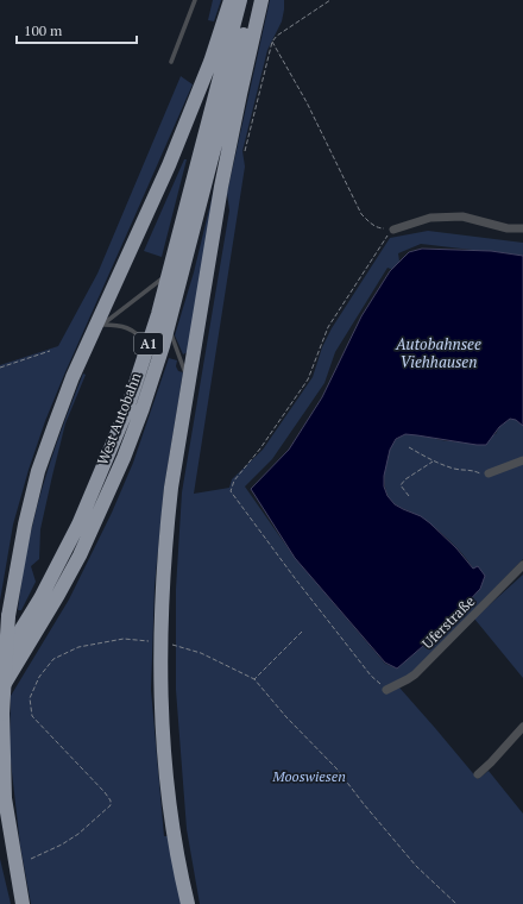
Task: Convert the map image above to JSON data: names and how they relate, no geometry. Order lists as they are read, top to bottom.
{
  "streets": {
    "highway": ["A1", "West Autobahn"],
    "street": ["Uferstraße"]
  },
  "water": ["Autobahnsee Viehhausen"],
  "parks": ["Mooswiesen"],
  "scale_bar": "100 m"
}
